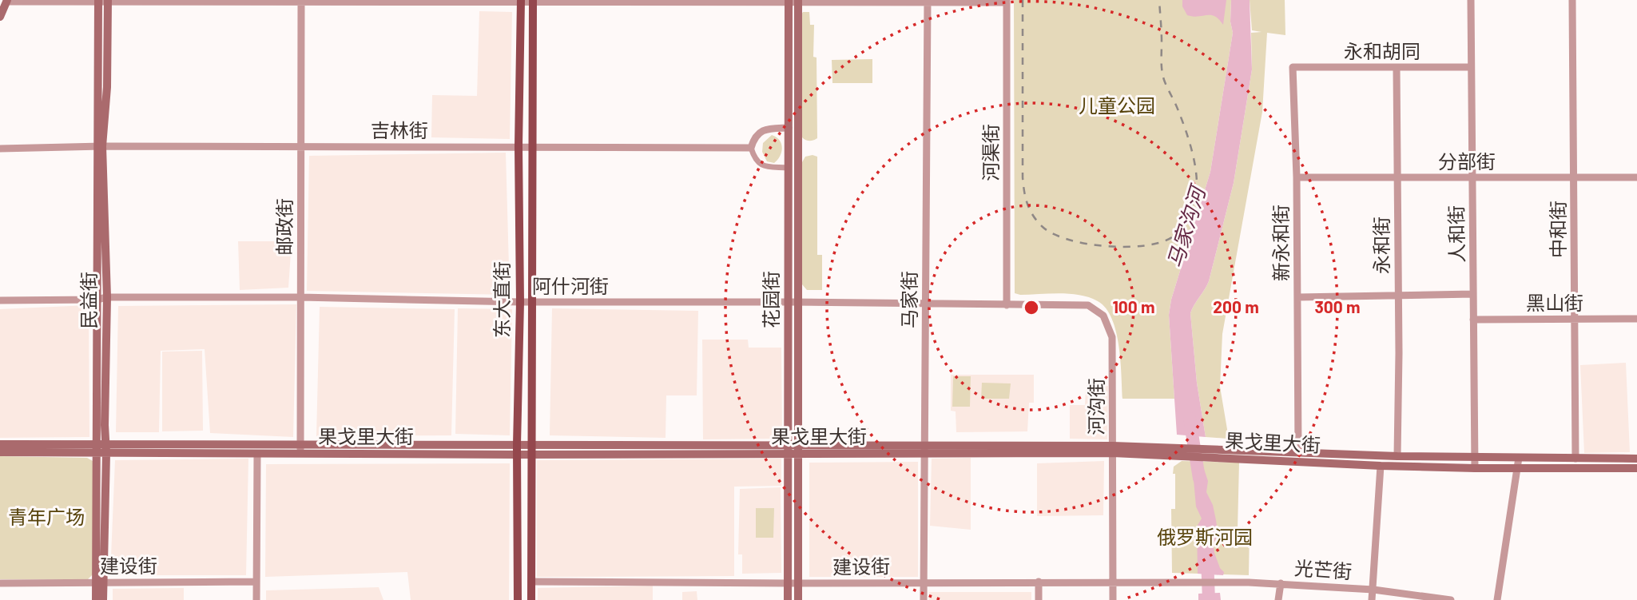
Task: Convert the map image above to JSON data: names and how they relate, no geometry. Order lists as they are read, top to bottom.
{
  "streets": {
    "main road": [
      "东大直街",
      "花园街",
      "民益街",
      "果戈里大街"
    ],
    "street": [
      "永和胡同",
      "吉林街",
      "河渠街",
      "分部街",
      "邮政街",
      "中和街",
      "人和街",
      "新永和街",
      "永和街",
      "阿什河街",
      "马家街",
      "黑山街",
      "河沟街",
      "建设街",
      "光芒街"
    ]
  },
  "crossings": [
    ["永和胡同", "人和街"],
    ["永和胡同", "新永和街"],
    ["永和胡同", "永和街"],
    ["吉林街", "邮政街"],
    ["吉林街", "东大直街"],
    ["吉林街", "花园街"],
    ["吉林街", "民益街"],
    ["河渠街", "阿什河街"],
    ["河渠街", "河沟街"],
    ["分部街", "中和街"],
    ["分部街", "人和街"],
    ["分部街", "新永和街"],
    ["分部街", "永和街"],
    ["邮政街", "阿什河街"],
    ["邮政街", "果戈里大街"],
    ["中和街", "黑山街"],
    ["中和街", "果戈里大街"],
    ["人和街", "黑山街"],
    ["人和街", "果戈里大街"],
    ["新永和街", "果戈里大街"],
    ["永和街", "果戈里大街"],
    ["阿什河街", "东大直街"],
    ["阿什河街", "花园街"],
    ["阿什河街", "马家街"],
    ["阿什河街", "民益街"],
    ["阿什河街", "河沟街"],
    ["东大直街", "果戈里大街"],
    ["东大直街", "建设街"],
    ["花园街", "果戈里大街"],
    ["花园街", "建设街"],
    ["马家街", "果戈里大街"],
    ["马家街", "建设街"],
    ["民益街", "果戈里大街"],
    ["民益街", "建设街"],
    ["河沟街", "果戈里大街"],
    ["河沟街", "建设街"],
    ["建设街", "光芒街"]
  ],
  "water": ["马家沟河"],
  "parks": ["儿童公园", "青年广场", "俄罗斯河园"],
  "rings": ["100 m", "200 m", "300 m"]
}
